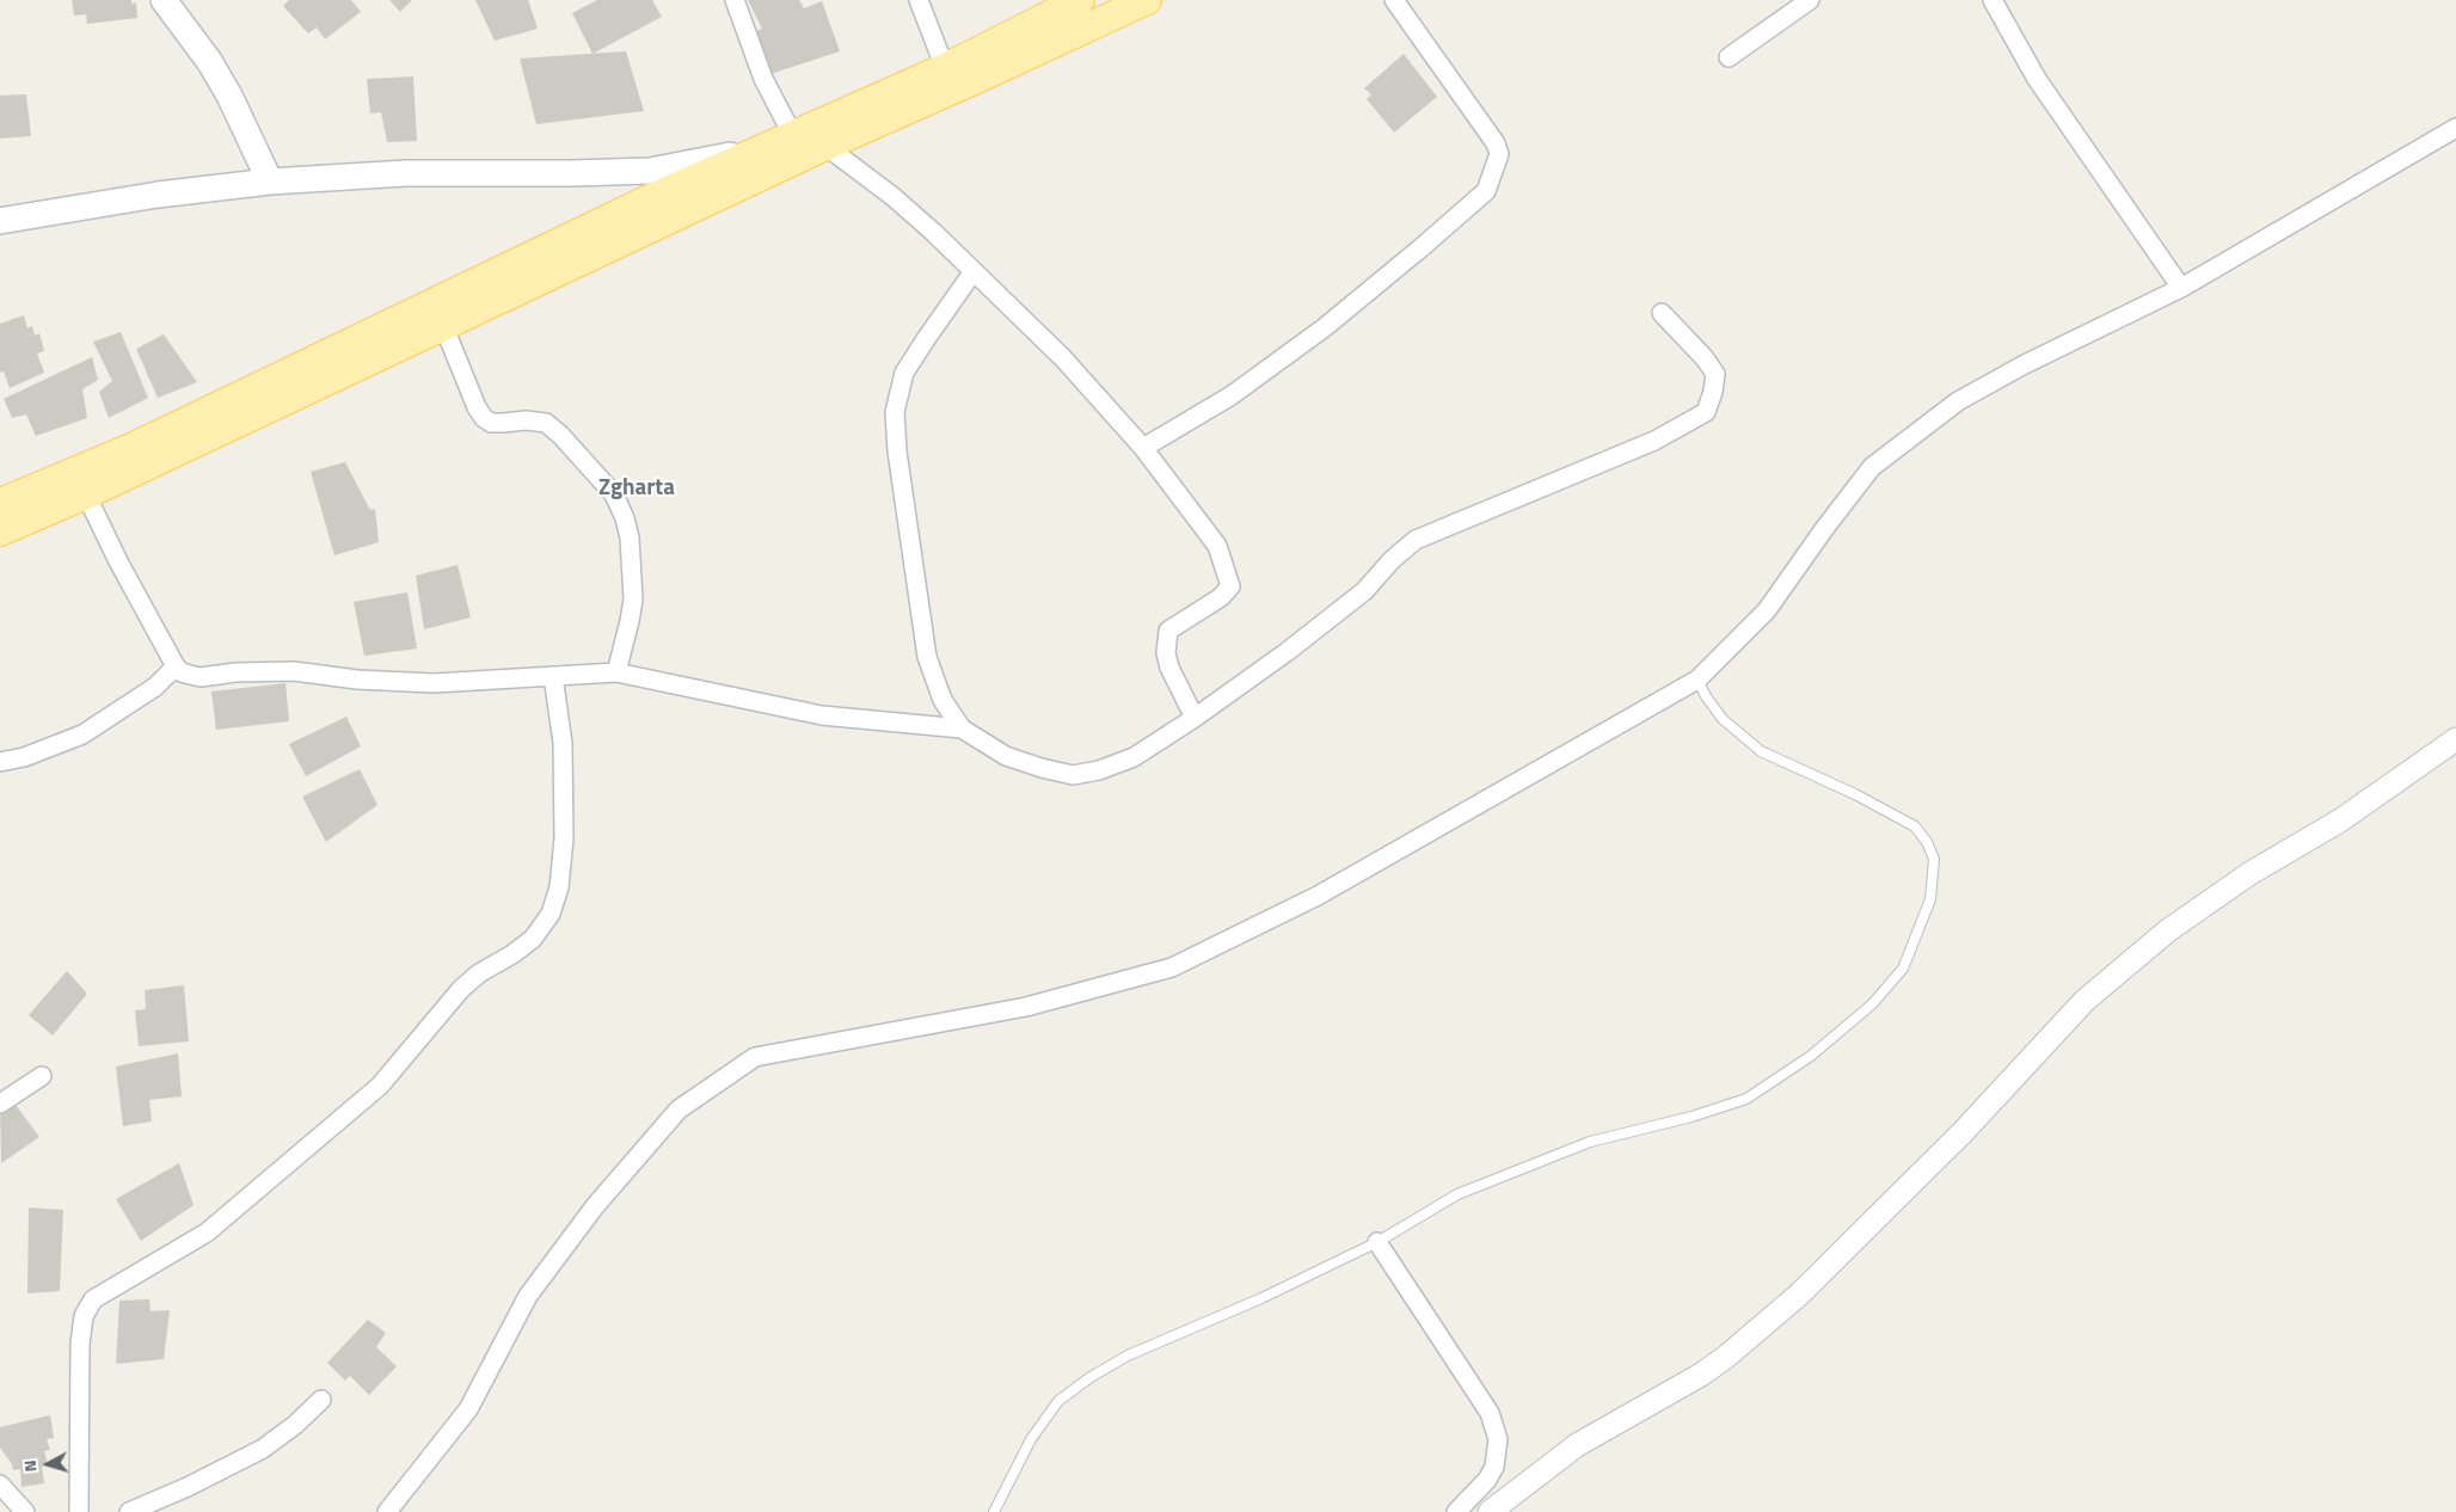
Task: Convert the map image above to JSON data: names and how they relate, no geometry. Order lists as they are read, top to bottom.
{
  "districts": ["Zgharta"],
  "north": "left"
}
